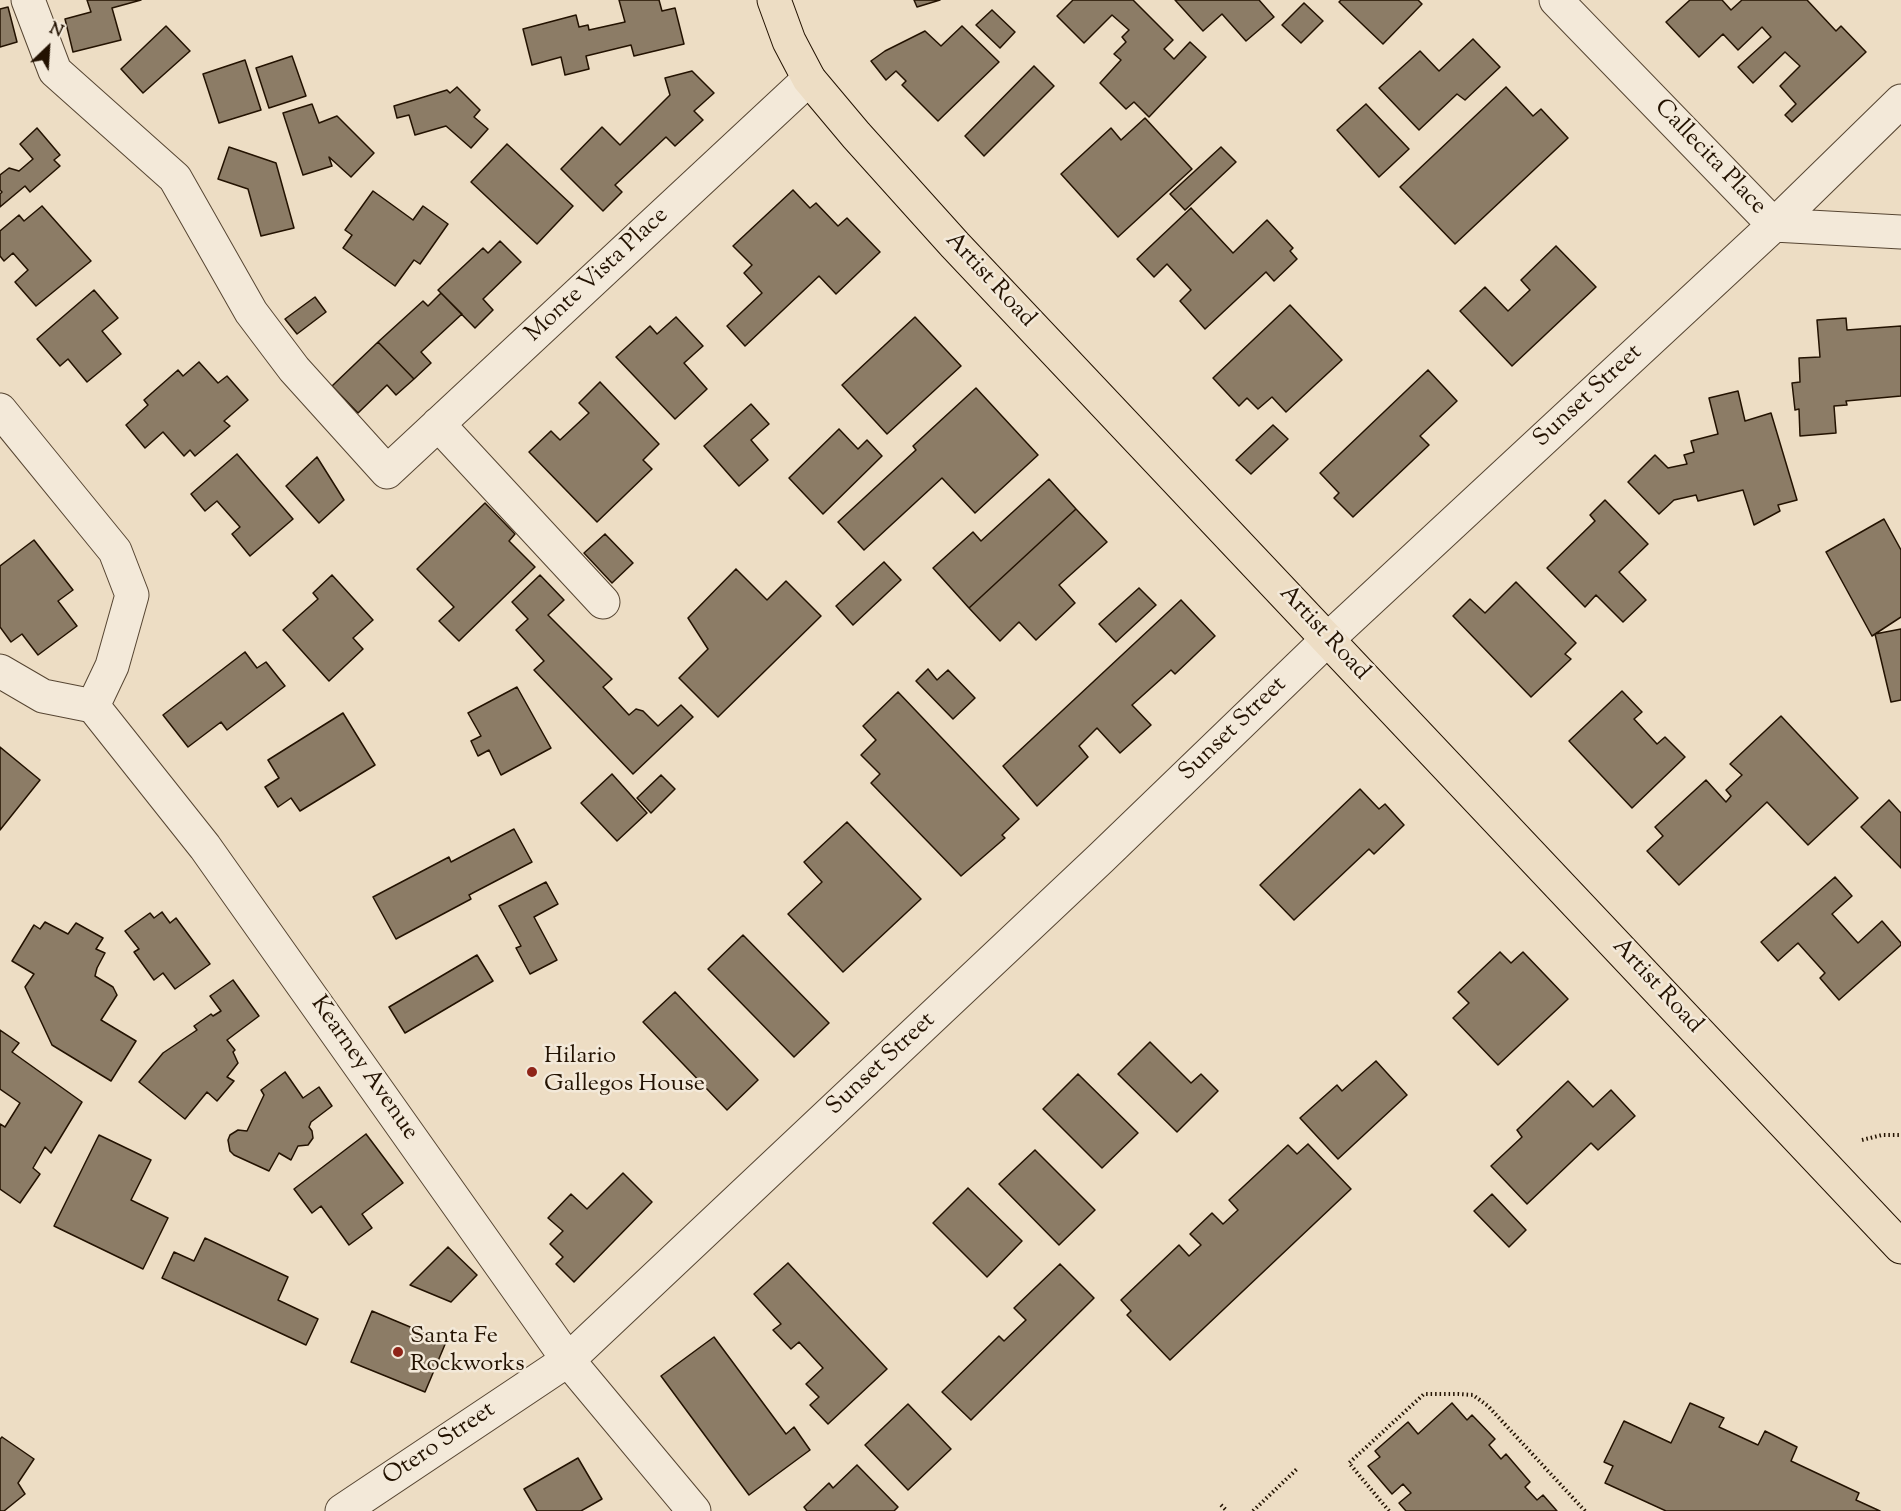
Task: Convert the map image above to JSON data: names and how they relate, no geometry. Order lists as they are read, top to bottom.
{
  "streets": {
    "main road": ["Artist Road"],
    "street": [
      "Callecita Place",
      "Monte Vista Place",
      "Sunset Street",
      "Kearney Avenue",
      "Otero Street"
    ]
  },
  "crossings": [
    ["Callecita Place", "Sunset Street"],
    ["Monte Vista Place", "Artist Road"],
    ["Artist Road", "Sunset Street"],
    ["Sunset Street", "Kearney Avenue"],
    ["Sunset Street", "Otero Street"],
    ["Kearney Avenue", "Otero Street"]
  ],
  "places": ["Hilario Gallegos House", "Santa Fe Rockworks"],
  "north": "top right"
}
